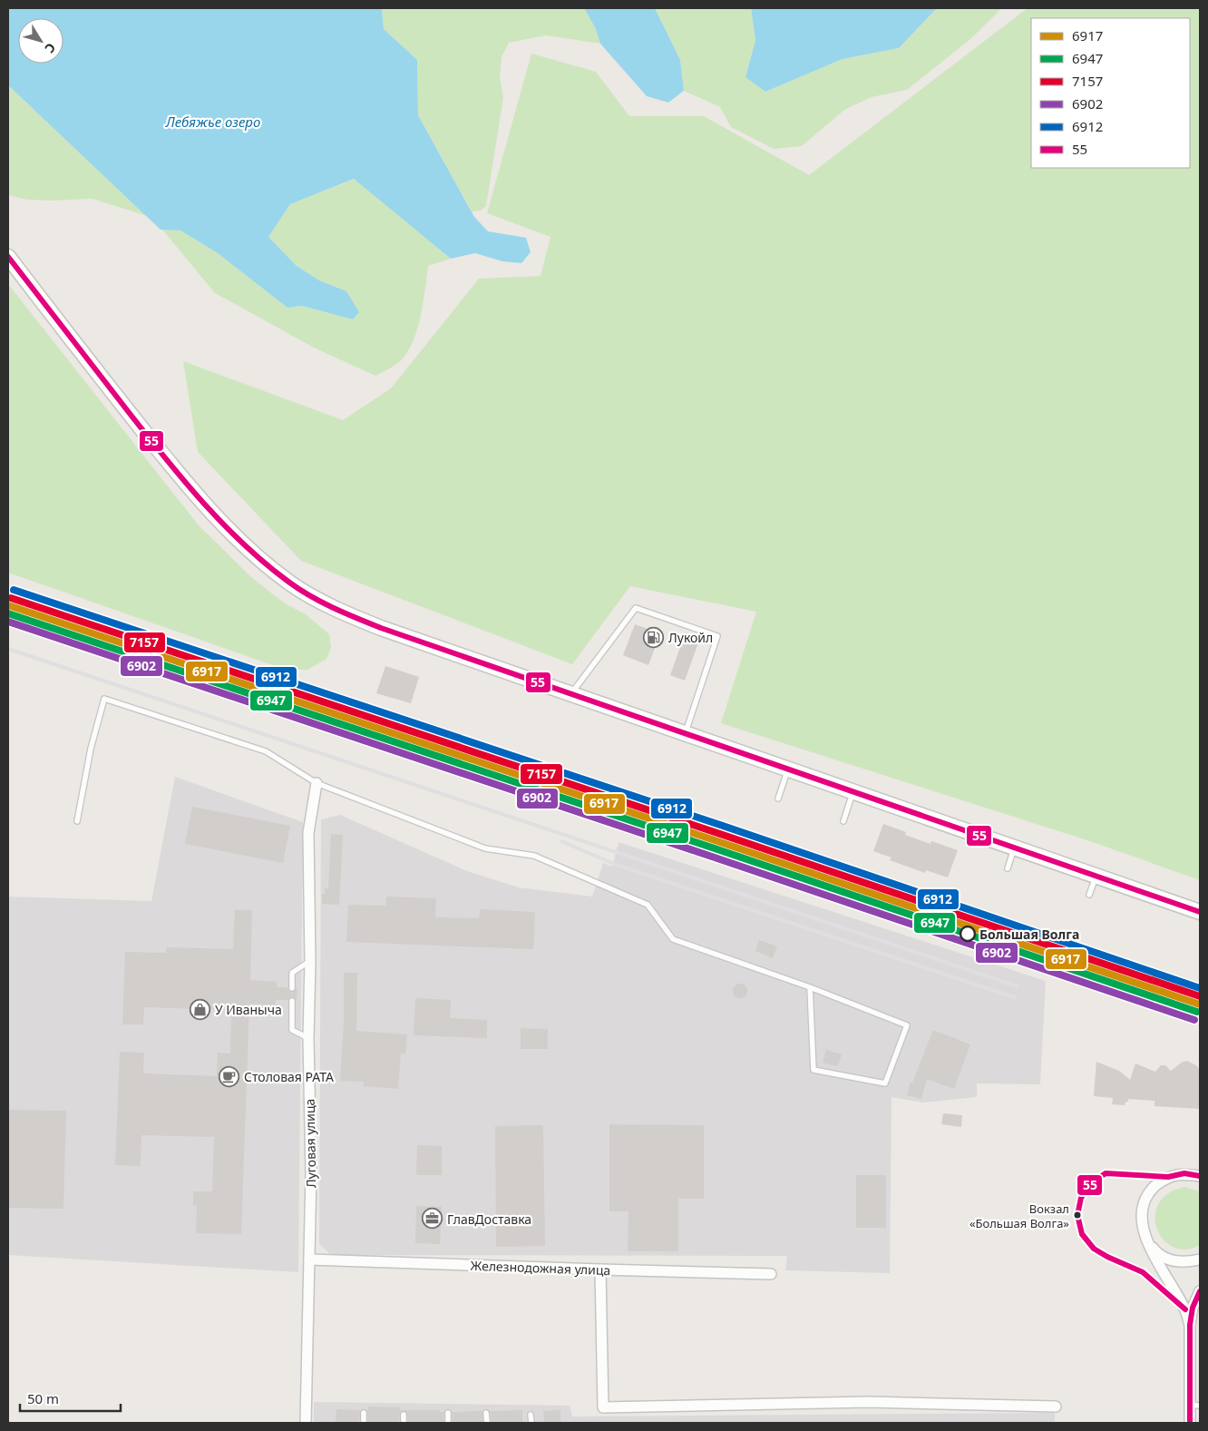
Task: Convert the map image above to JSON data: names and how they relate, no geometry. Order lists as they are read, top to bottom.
{
  "streets": {
    "street": ["Луговая улица", "Железнодожная улица"]
  },
  "crossings": [
    ["Луговая улица", "Железнодожная улица"]
  ],
  "water": ["Лебяжье озеро"],
  "places": {
    "fuel station": ["Лукойл"],
    "other": ["Большая Волга", "Вокзал «Большая Волга»"],
    "shop": ["У Иваныча"],
    "cafe": ["Столовая РАТА"],
    "office": ["ГлавДоставка"]
  },
  "lines": [
    "transit line 55",
    "transit line 6912",
    "transit line 7157",
    "transit line 6917",
    "transit line 6947",
    "transit line 6902"
  ],
  "legend": [
    "6917",
    "6947",
    "7157",
    "6902",
    "6912",
    "55"
  ],
  "scale_bar": "50 m",
  "north": "bottom right"
}
